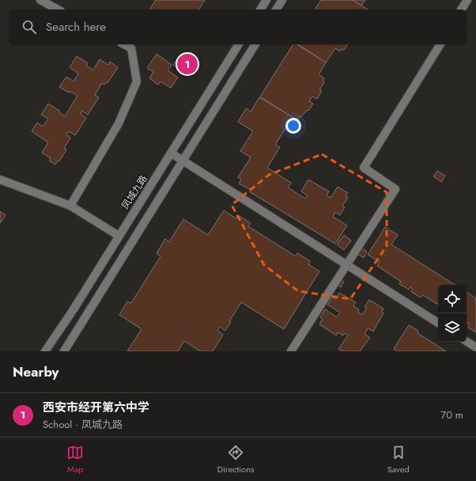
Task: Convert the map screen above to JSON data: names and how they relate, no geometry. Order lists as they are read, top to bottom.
{
  "streets": {
    "street": ["凤城九路"]
  },
  "page": {
    "search": "Search here",
    "pins": "1",
    "heading": "Nearby",
    "list": [
      {
        "mark": "1",
        "name": "西安市经开第六中学",
        "note": "School · 凤城九路",
        "value": "70 m"
      }
    ],
    "nav": ["Map", "Directions", "Saved"]
  }
}
